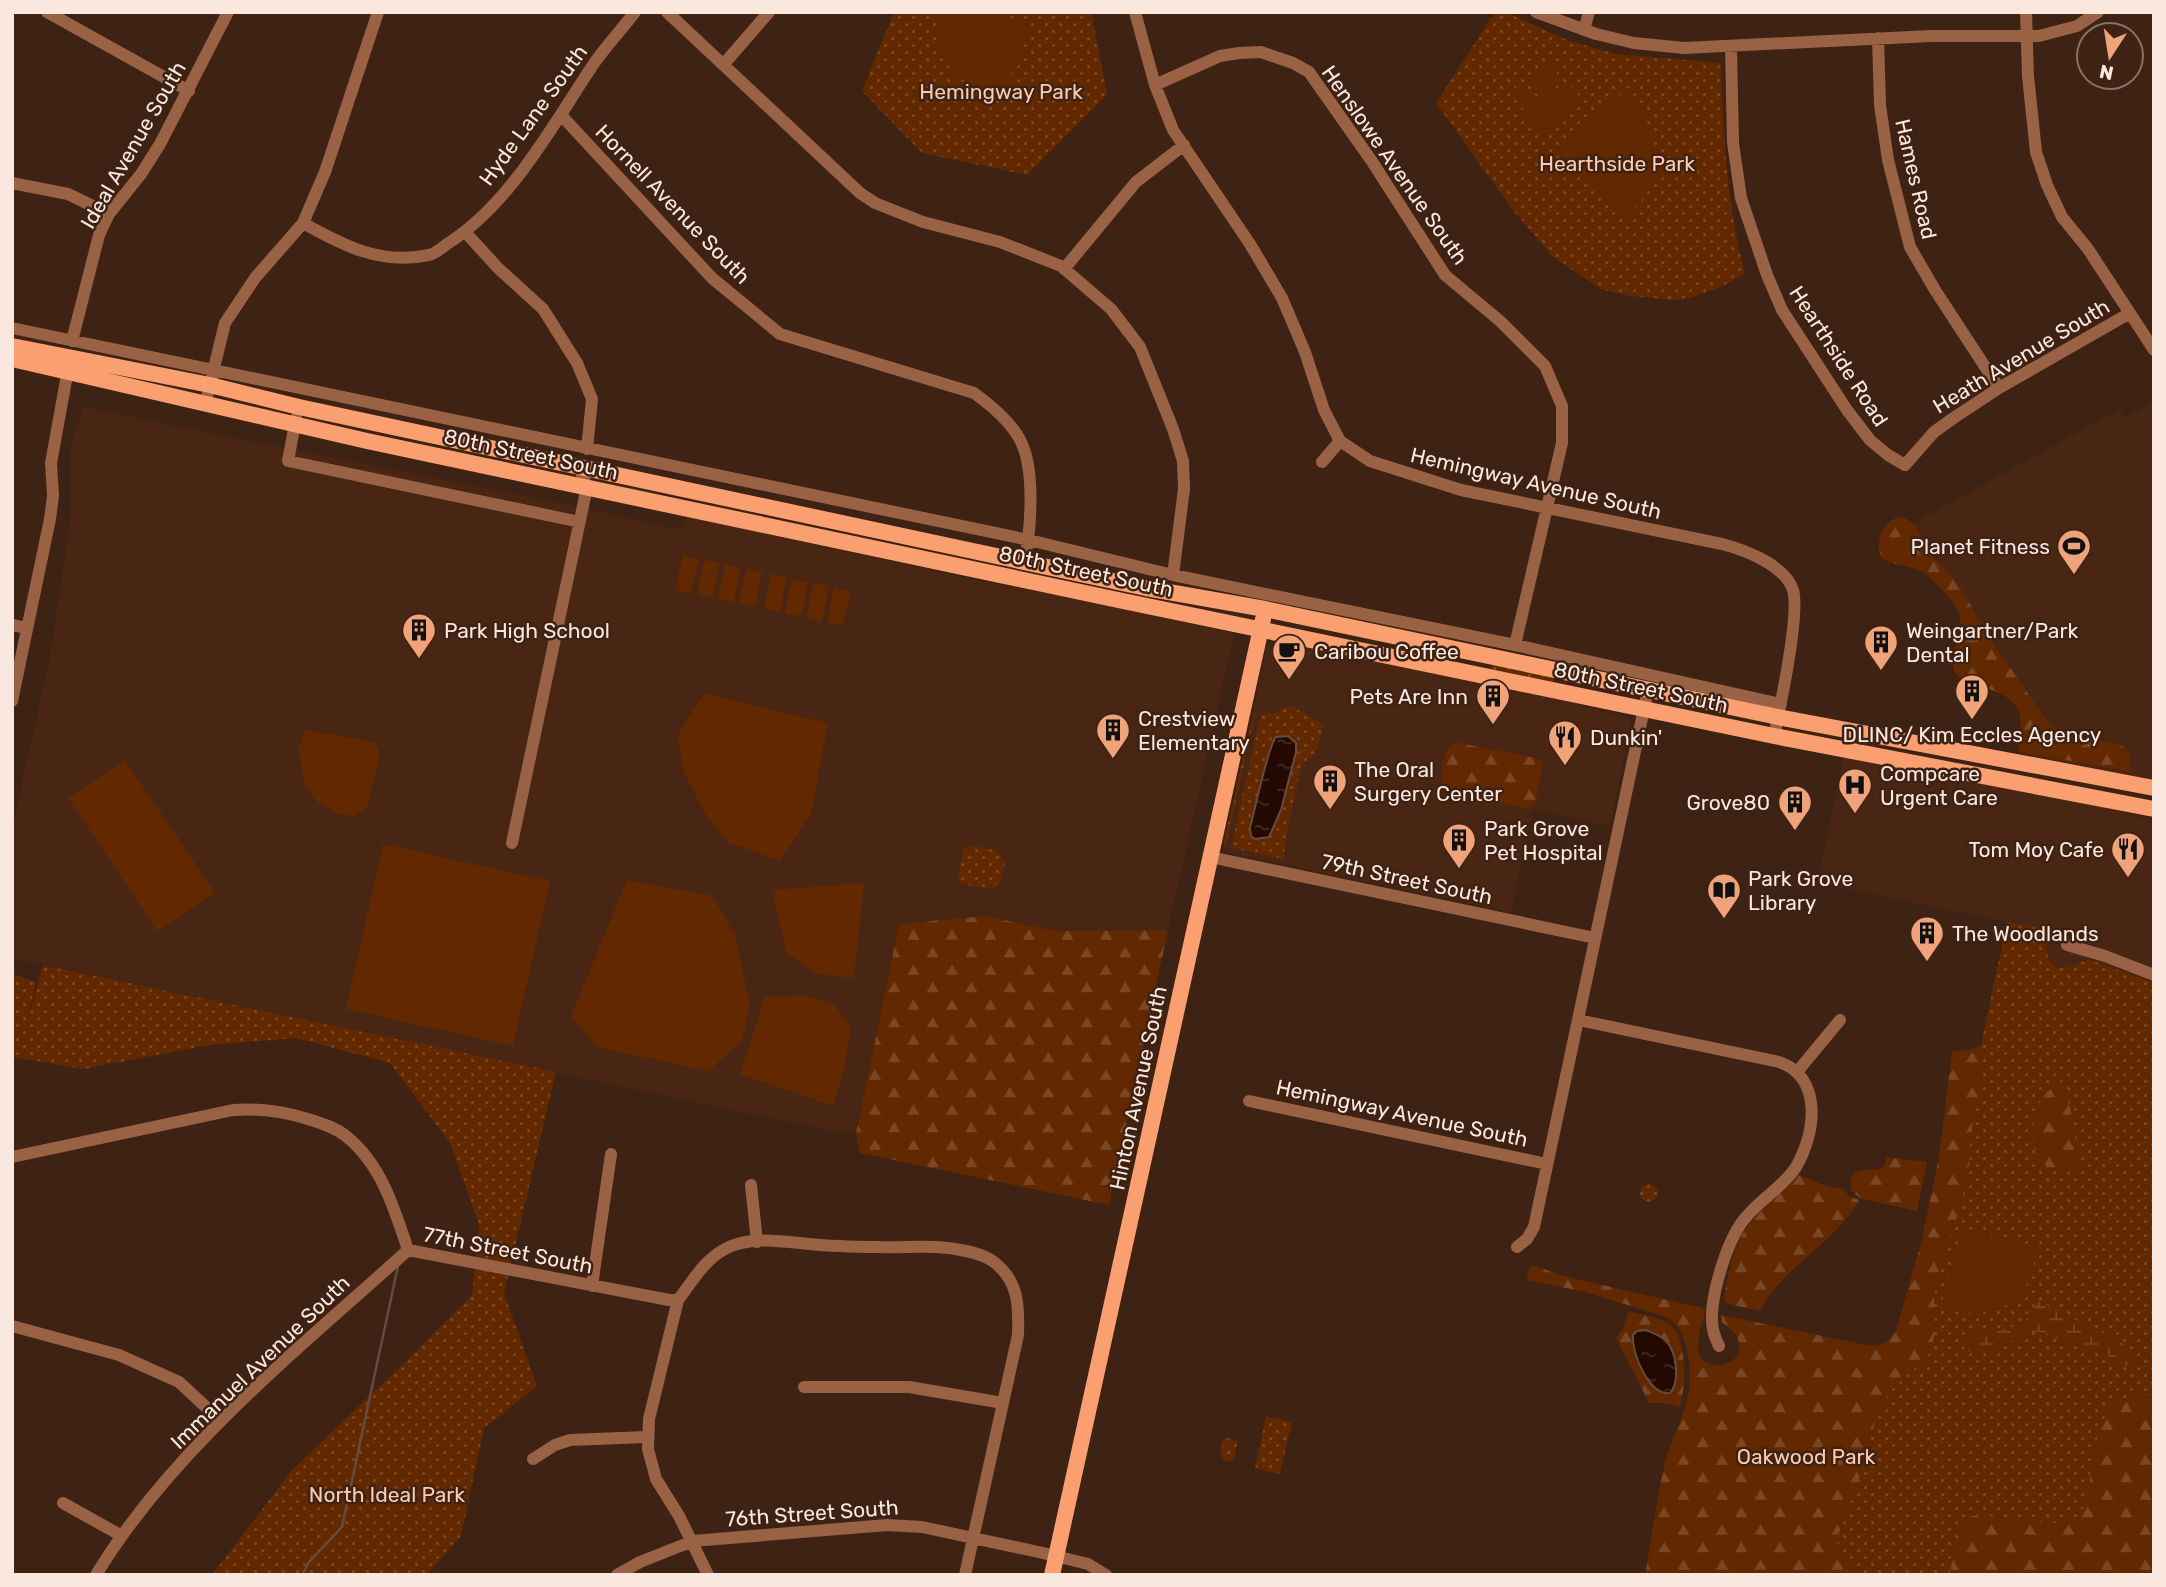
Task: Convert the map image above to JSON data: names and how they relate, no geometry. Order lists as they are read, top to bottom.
{
  "streets": {
    "main road": ["80th Street South", "Hinton Avenue South"],
    "street": [
      "Hyde Lane South",
      "Ideal Avenue South",
      "Henslowe Avenue South",
      "Hames Road",
      "Hornell Avenue South",
      "Hearthside Road",
      "Heath Avenue South",
      "Hemingway Avenue South",
      "79th Street South",
      "77th Street South",
      "Immanuel Avenue South",
      "76th Street South"
    ]
  },
  "crossings": [
    ["Hyde Lane South", "Hornell Avenue South"],
    ["Ideal Avenue South", "80th Street South"],
    ["Henslowe Avenue South", "80th Street South"],
    ["Henslowe Avenue South", "Hemingway Avenue South"],
    ["Hames Road", "Heath Avenue South"],
    ["Hornell Avenue South", "80th Street South"],
    ["Hearthside Road", "Heath Avenue South"],
    ["80th Street South", "Hemingway Avenue South"],
    ["80th Street South", "Hinton Avenue South"],
    ["Hemingway Avenue South", "79th Street South"],
    ["79th Street South", "Hinton Avenue South"],
    ["Hinton Avenue South", "76th Street South"],
    ["77th Street South", "Immanuel Avenue South"]
  ],
  "parks": [
    "Hemingway Park",
    "Hearthside Park",
    "Oakwood Park",
    "North Ideal Park"
  ],
  "places": {
    "sports": ["Planet Fitness"],
    "building": [
      "Park High School",
      "Weingartner/Park Dental",
      "DLINC/ Kim Eccles Agency",
      "Pets Are Inn",
      "Crestview Elementary",
      "The Oral Surgery Center",
      "Grove80",
      "Park Grove Pet Hospital",
      "The Woodlands"
    ],
    "cafe": ["Caribou Coffee"],
    "restaurant": ["Dunkin'", "Tom Moy Cafe"],
    "hospital": ["Compcare Urgent Care"],
    "library": ["Park Grove Library"]
  },
  "north": "bottom"
}
